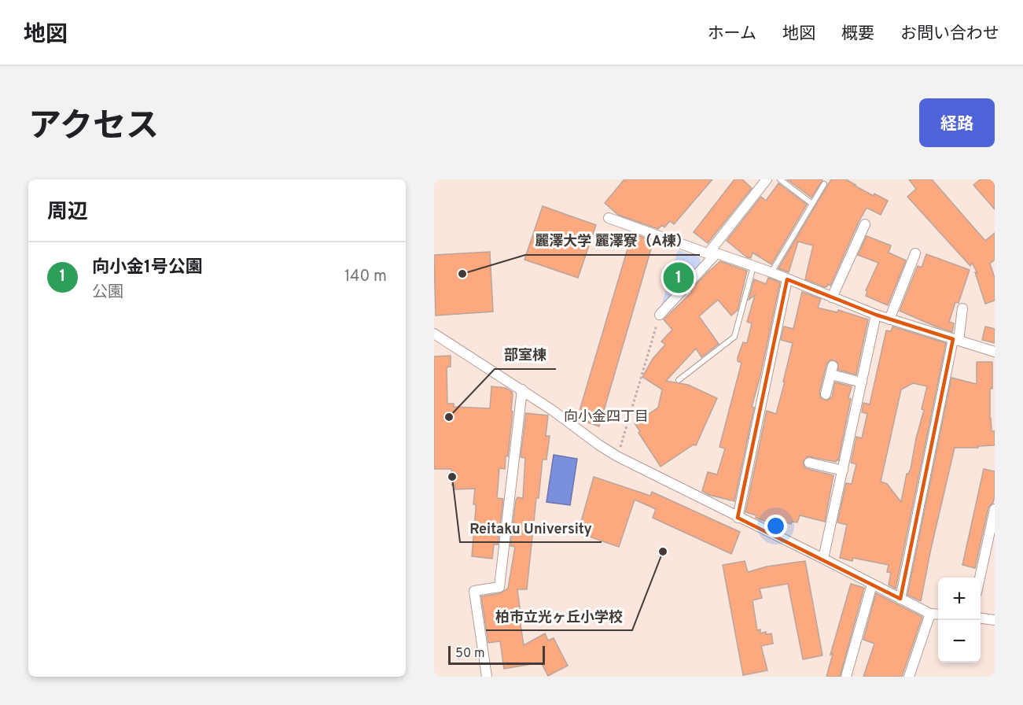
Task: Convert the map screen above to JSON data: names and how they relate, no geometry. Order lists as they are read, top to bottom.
{
  "districts": ["向小金四丁目"],
  "places": [
    "麗澤大学 麗澤寮（A棟）",
    "部室棟",
    "Reitaku University",
    "柏市立光ヶ丘小学校"
  ],
  "scale_bar": "50 m",
  "page": {
    "header": "地図",
    "nav": [
      "ホーム",
      "地図",
      "概要",
      "お問い合わせ"
    ],
    "title": "アクセス",
    "buttons": "経路",
    "heading": "周辺",
    "list": [
      {
        "mark": "1",
        "name": "向小金1号公園",
        "note": "公園",
        "value": "140 m"
      }
    ],
    "pins": "1",
    "map_buttons": ["+", "−"],
    "scale": "50 m"
  }
}
